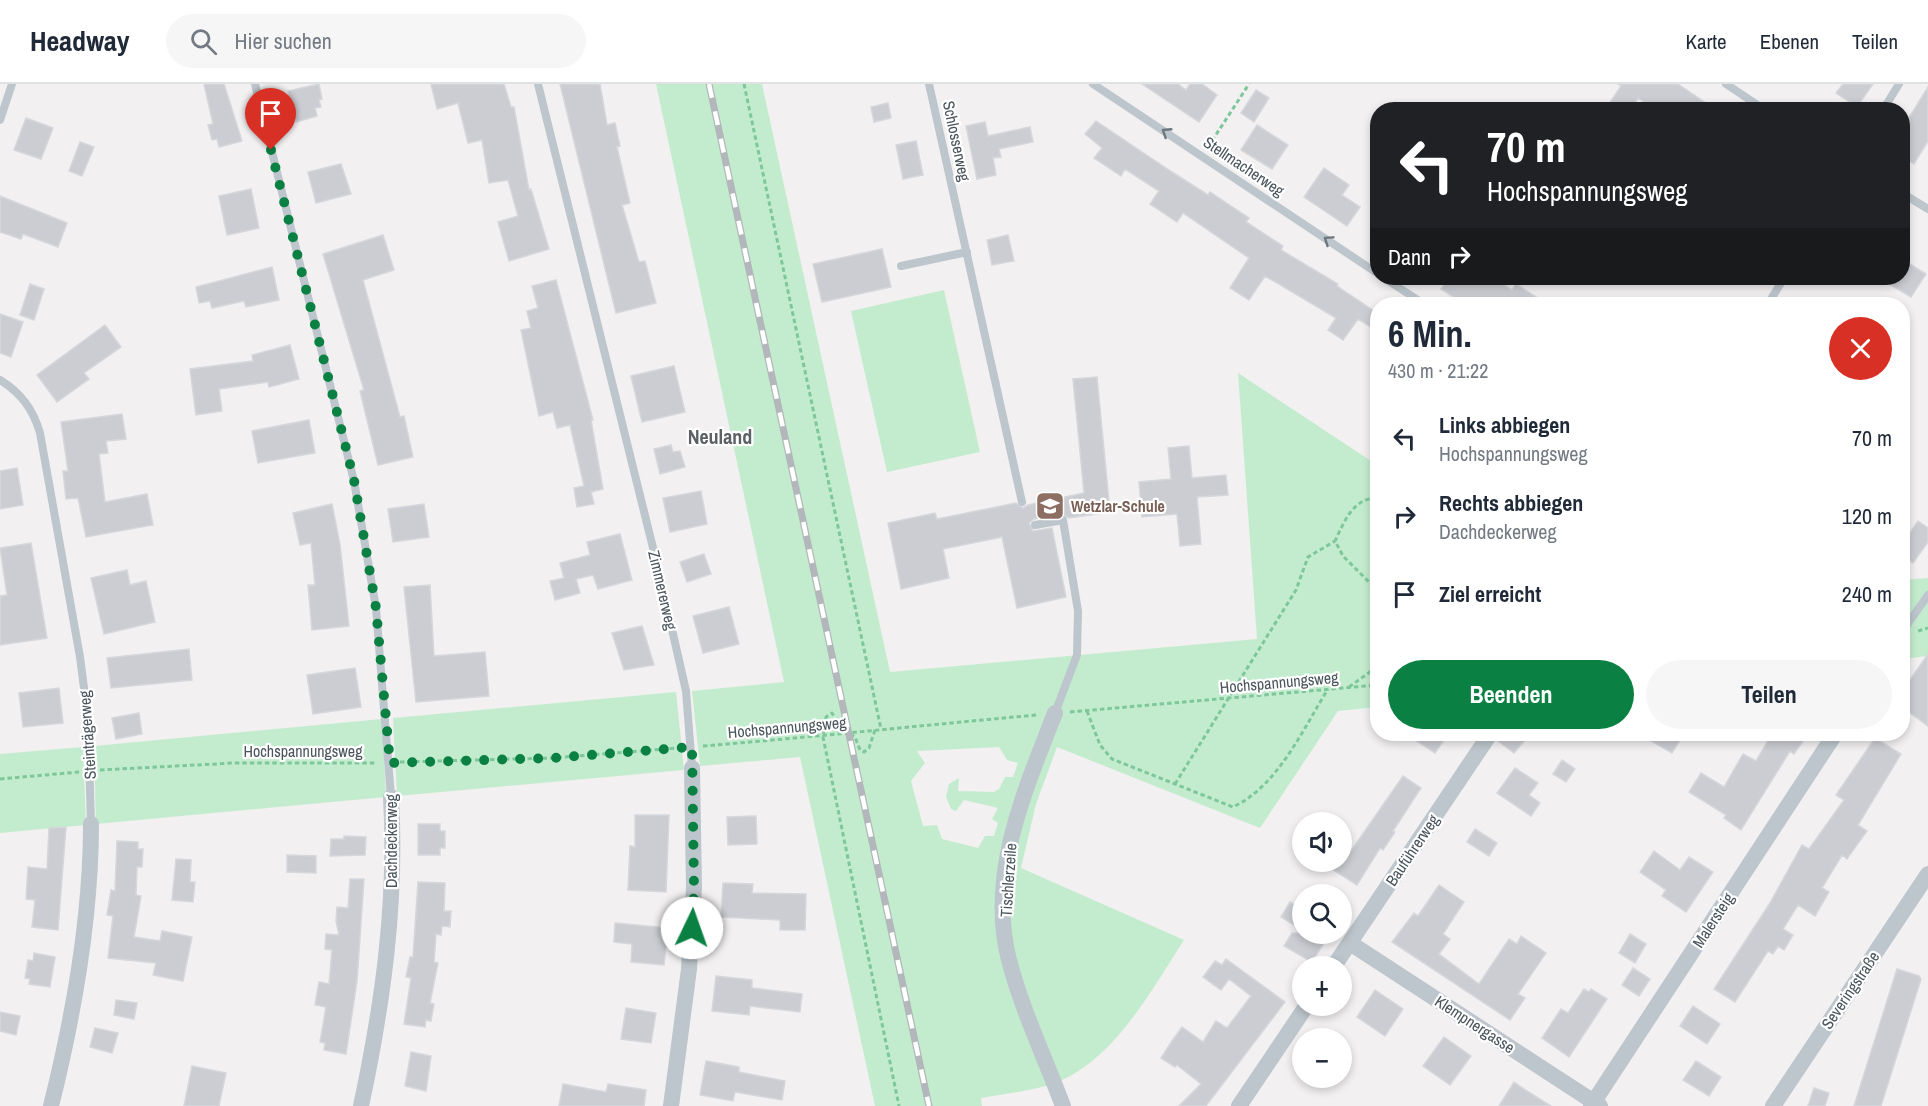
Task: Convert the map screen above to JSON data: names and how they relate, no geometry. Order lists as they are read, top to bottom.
{
  "streets": {
    "street": [
      "Zimmererweg",
      "Steinträgerweg",
      "Dachdeckerweg",
      "Bauführerweg",
      "Tischlerzeile",
      "Malersteig",
      "Severingstraße",
      "Klempnergasse"
    ],
    "lane": ["Schlosserweg", "Stellmacherweg"],
    "path": ["Hochspannungsweg"]
  },
  "crossings": [
    ["Zimmererweg", "Hochspannungsweg"],
    ["Hochspannungsweg", "Steinträgerweg"],
    ["Hochspannungsweg", "Dachdeckerweg"],
    ["Malersteig", "Klempnergasse"]
  ],
  "one_way": ["Stellmacherweg"],
  "districts": ["Neuland"],
  "places": {
    "school or university": ["Wetzlar-Schule"]
  },
  "page": {
    "header": "Headway",
    "search": "Hier suchen",
    "nav": ["Karte", "Ebenen", "Teilen"],
    "turn": ["70 m", "Hochspannungsweg"],
    "then": "Dann",
    "heading": ["6 Min.", "430 m · 21:22"],
    "list": [
      {
        "name": "Links abbiegen",
        "note": "Hochspannungsweg",
        "value": "70 m"
      },
      {
        "name": "Rechts abbiegen",
        "note": "Dachdeckerweg",
        "value": "120 m"
      },
      {
        "name": "Ziel erreicht",
        "value": "240 m"
      }
    ],
    "buttons": ["Beenden", "Teilen"],
    "map_buttons": ["+", "−"]
  }
}
